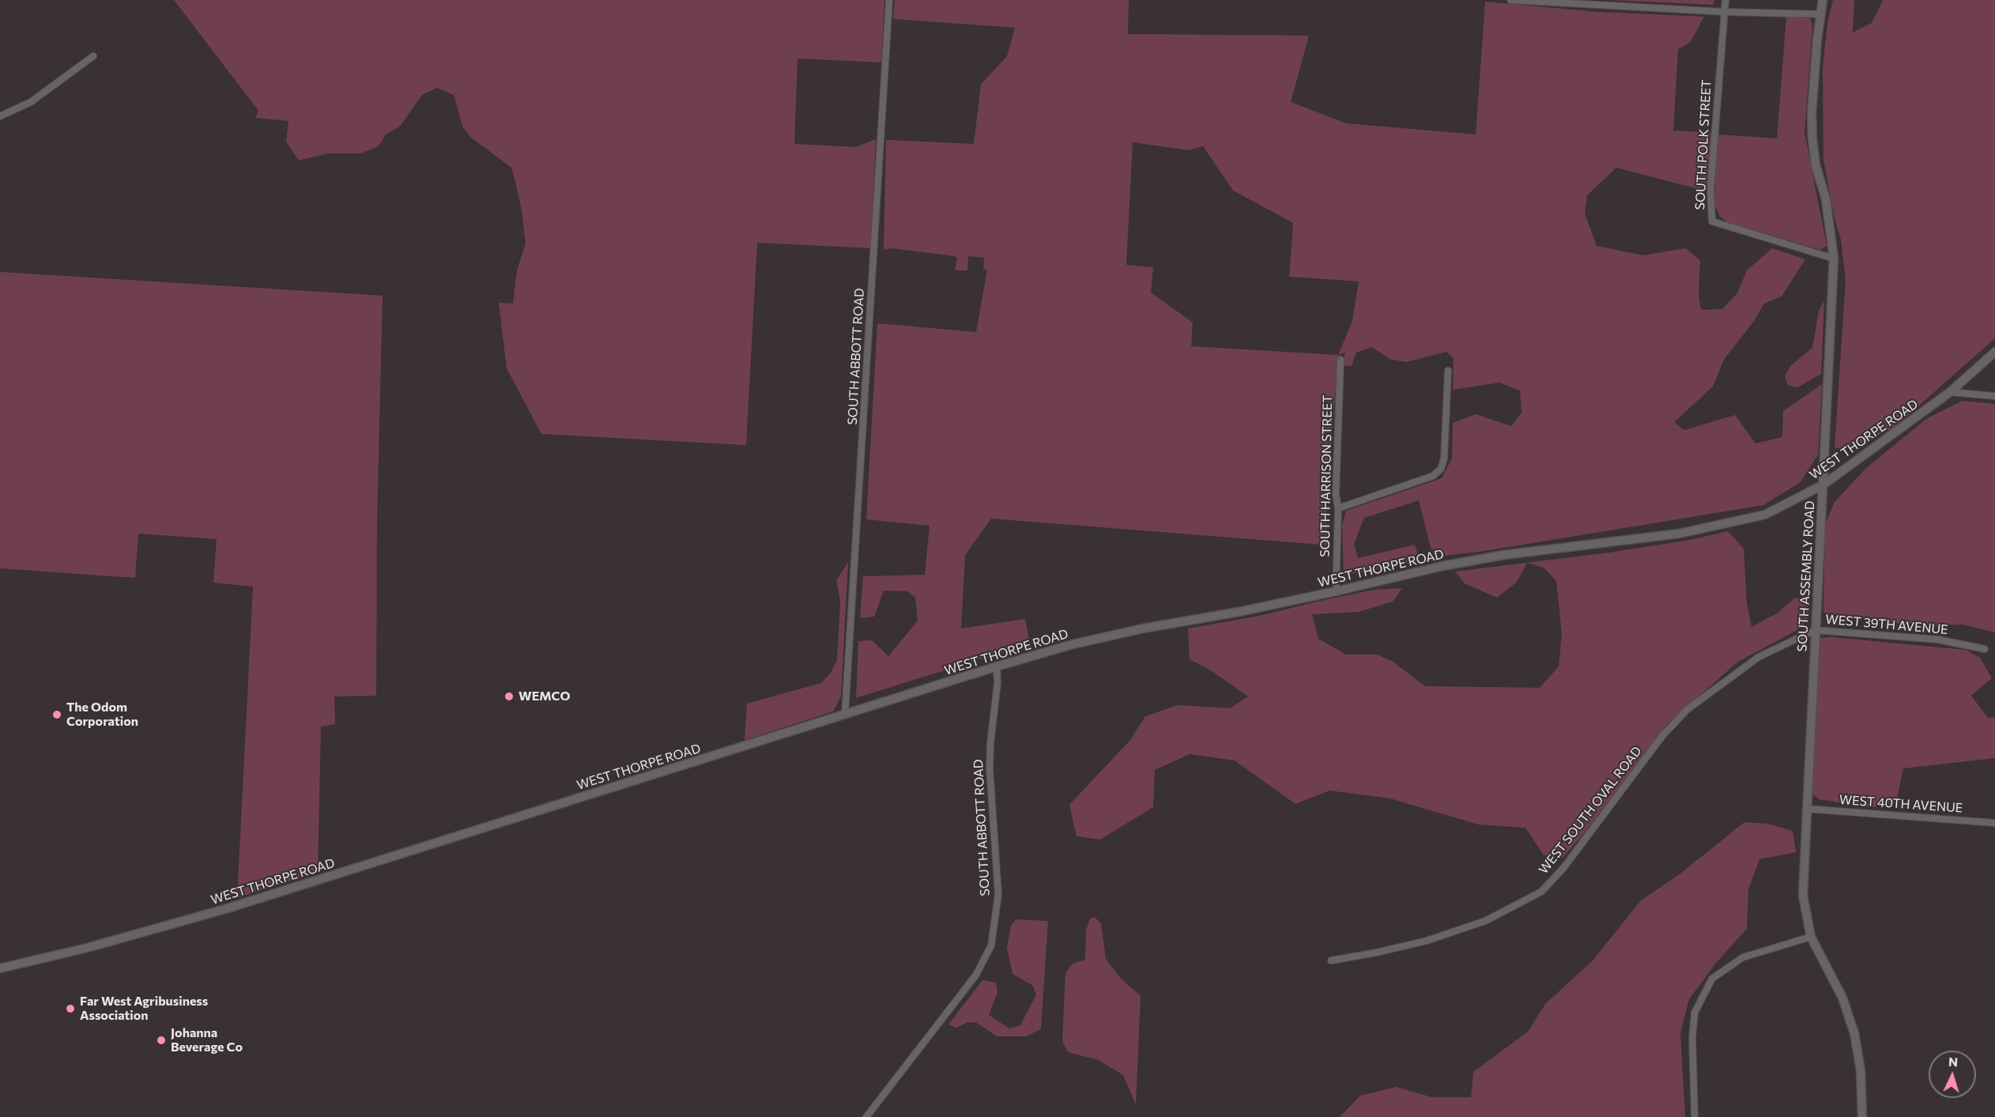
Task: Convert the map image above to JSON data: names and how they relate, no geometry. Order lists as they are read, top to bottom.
{
  "streets": {
    "street": [
      "SOUTH POLK STREET",
      "SOUTH ABBOTT ROAD",
      "WEST THORPE ROAD",
      "SOUTH HARRISON STREET",
      "SOUTH ASSEMBLY ROAD",
      "WEST 39TH AVENUE",
      "WEST 40TH AVENUE",
      "WEST SOUTH OVAL ROAD"
    ]
  },
  "crossings": [
    ["SOUTH POLK STREET", "SOUTH ASSEMBLY ROAD"],
    ["SOUTH ABBOTT ROAD", "WEST THORPE ROAD"],
    ["WEST THORPE ROAD", "SOUTH HARRISON STREET"],
    ["WEST THORPE ROAD", "SOUTH ASSEMBLY ROAD"],
    ["SOUTH ASSEMBLY ROAD", "WEST 39TH AVENUE"],
    ["SOUTH ASSEMBLY ROAD", "WEST 40TH AVENUE"],
    ["SOUTH ASSEMBLY ROAD", "WEST SOUTH OVAL ROAD"],
    ["WEST 39TH AVENUE", "WEST SOUTH OVAL ROAD"]
  ],
  "places": [
    "WEMCO",
    "The Odom Corporation",
    "Far West Agribusiness Association",
    "Johanna Beverage Co"
  ],
  "north": "top"
}
